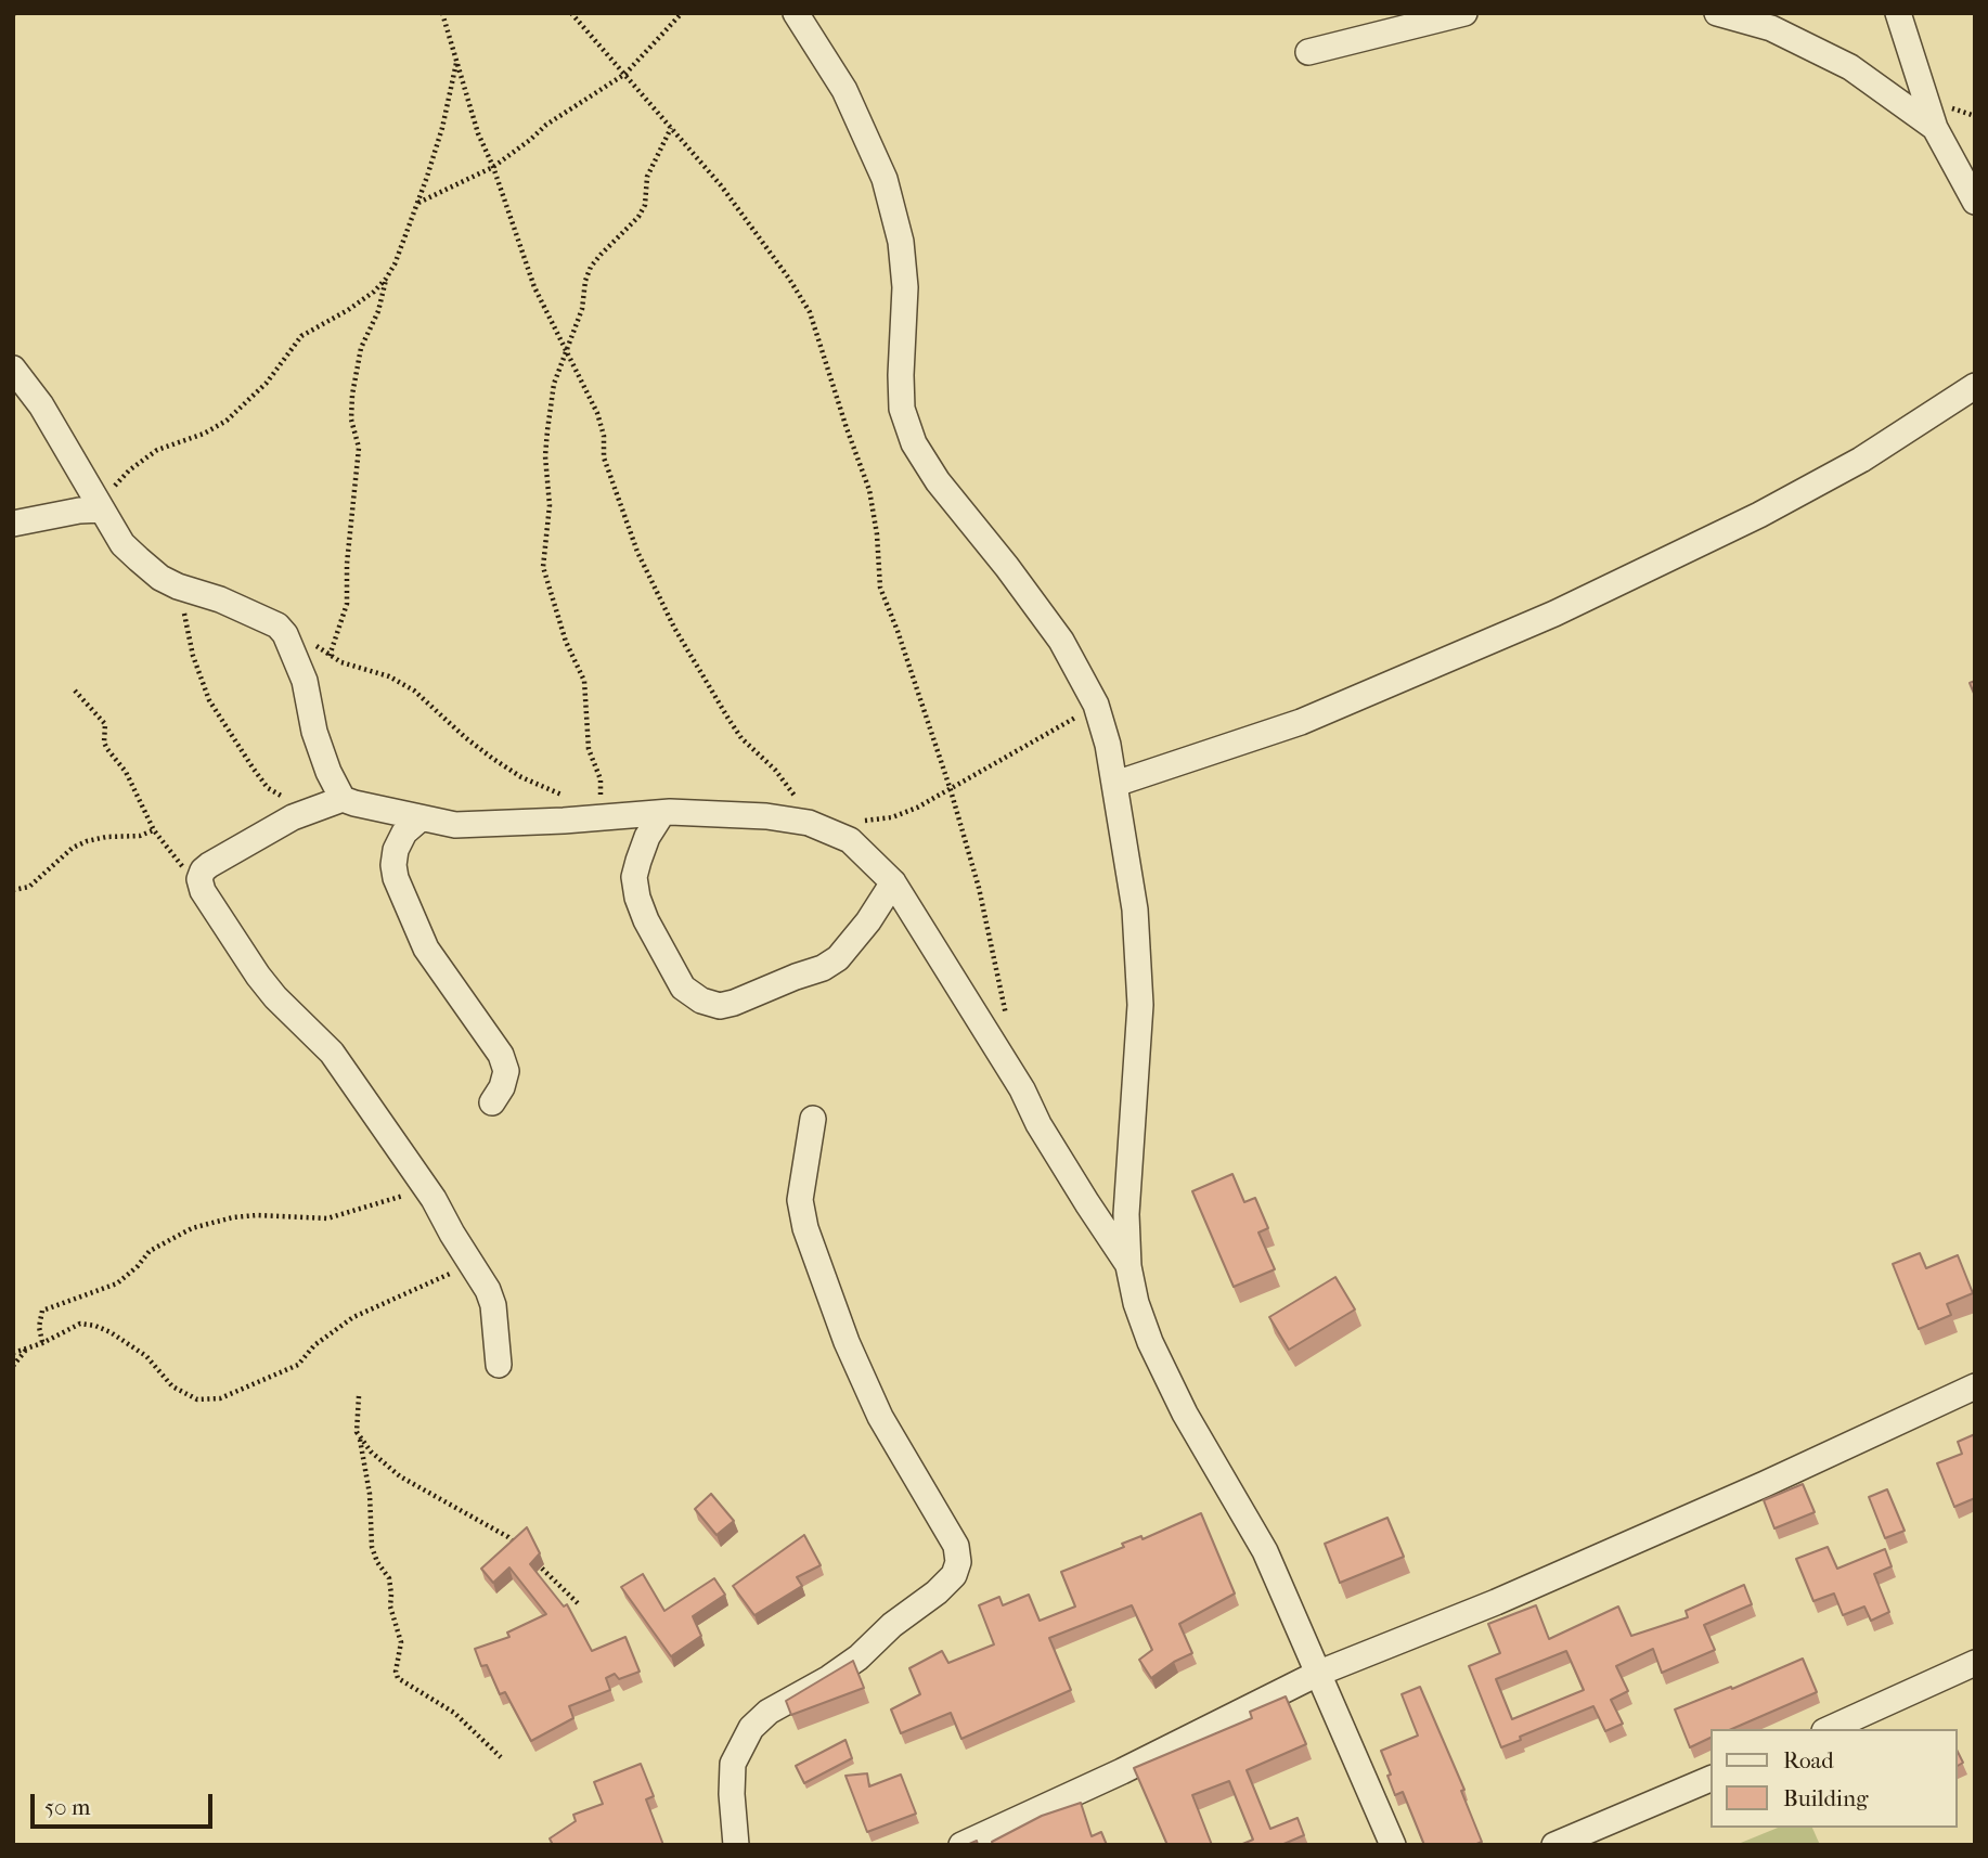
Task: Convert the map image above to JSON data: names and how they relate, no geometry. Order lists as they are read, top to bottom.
{
  "legend": ["Road", "Building"],
  "scale_bar": "50 m"
}
